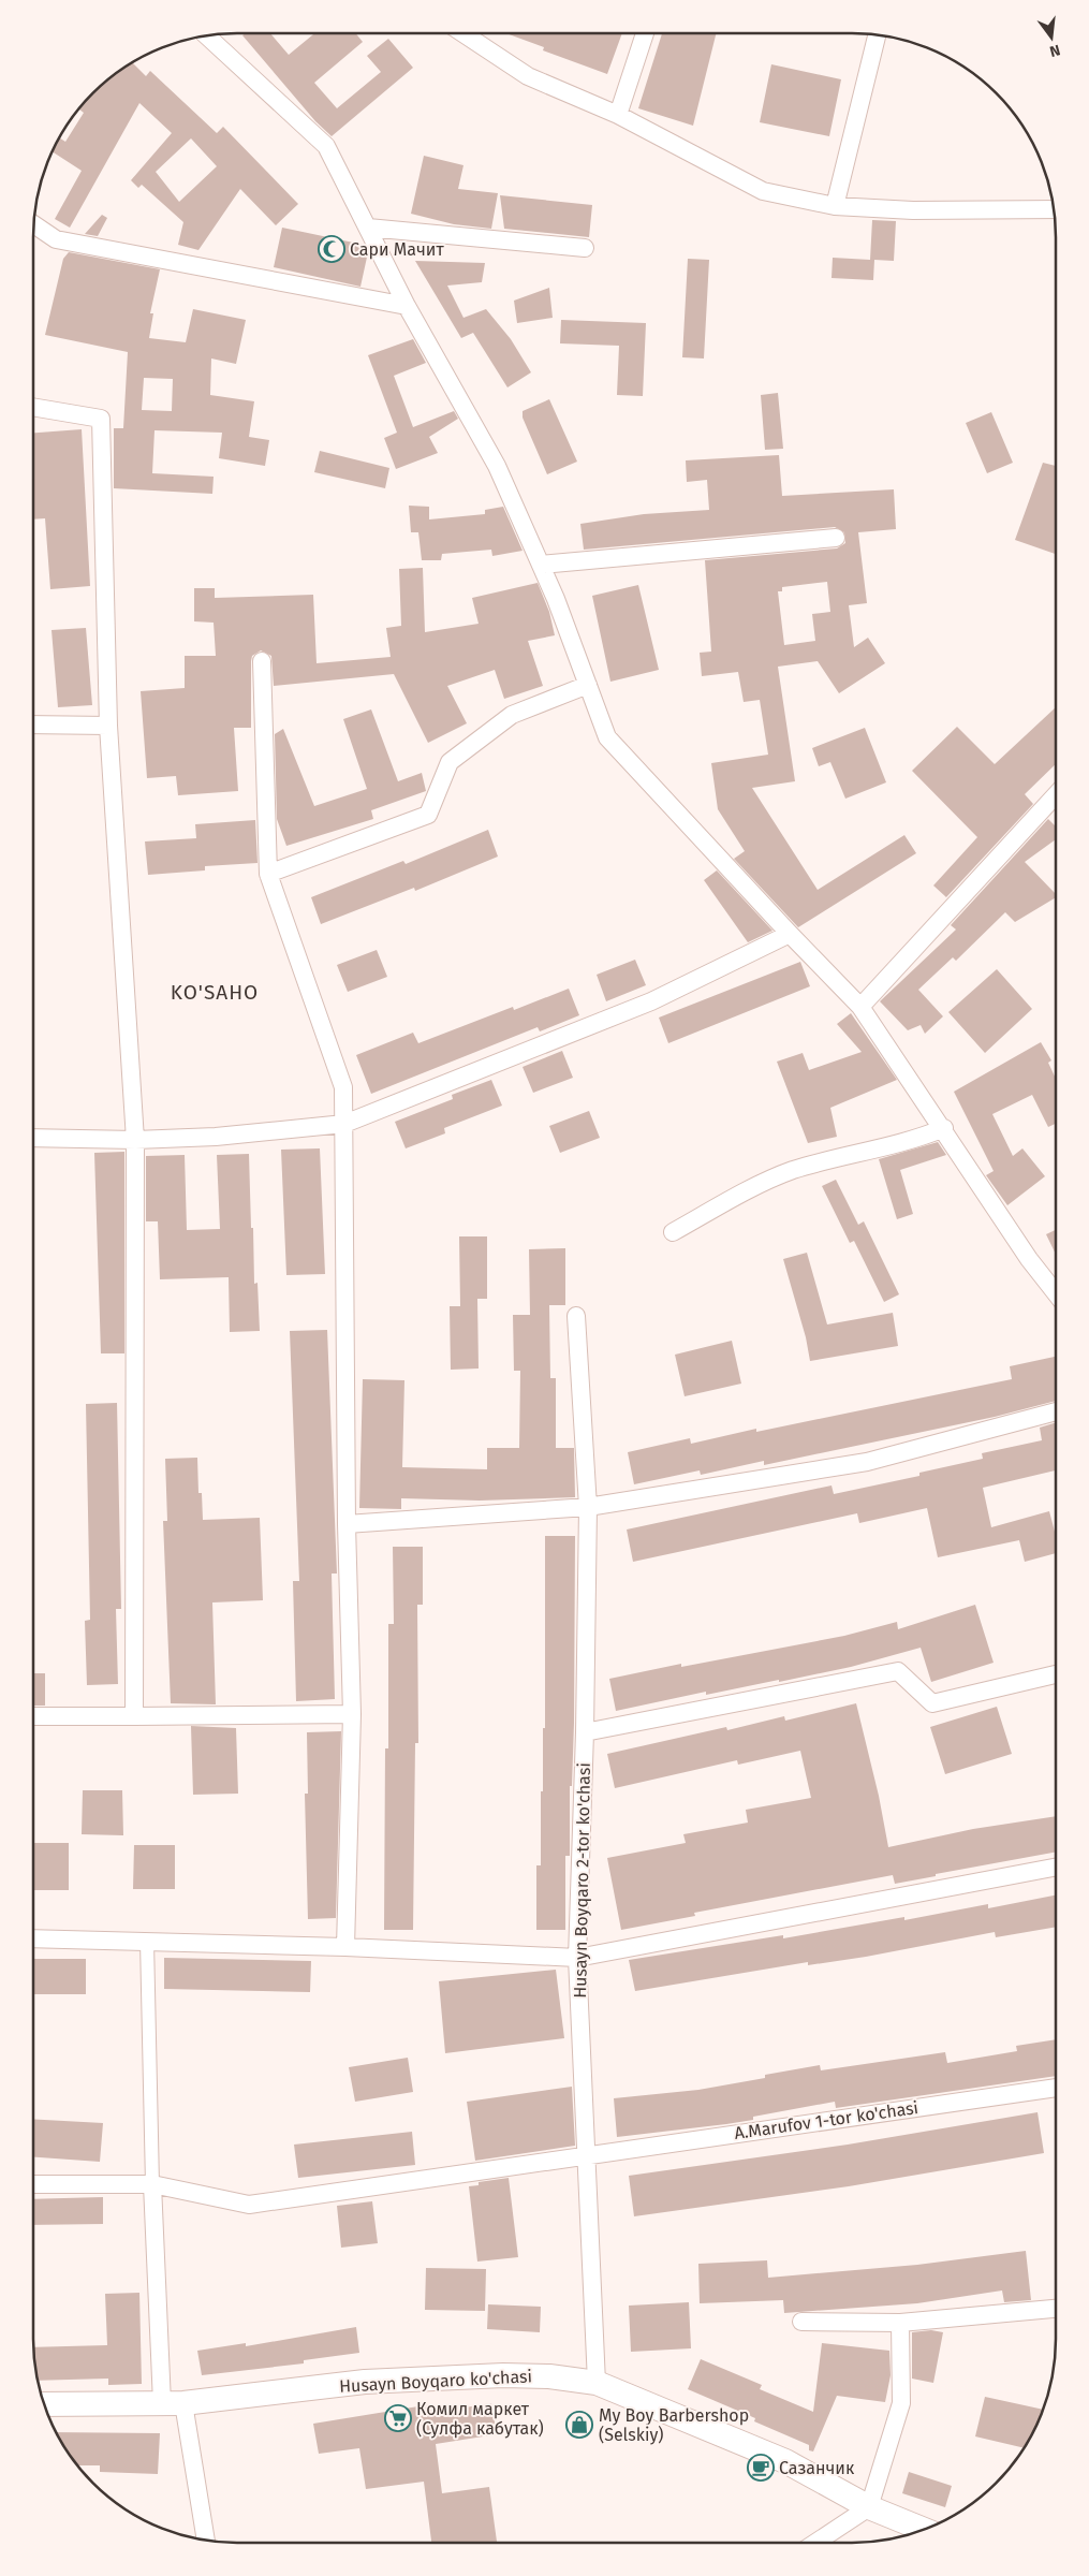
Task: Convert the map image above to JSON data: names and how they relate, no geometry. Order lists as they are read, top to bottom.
{
  "streets": {
    "main road": ["Husayn Boyqaro ko'chasi"],
    "street": ["Husayn Boyqaro 2-tor ko'chasi", "A.Marufov 1-tor ko'chasi"]
  },
  "crossings": [
    ["Husayn Boyqaro 2-tor ko'chasi", "A.Marufov 1-tor ko'chasi"],
    ["Husayn Boyqaro 2-tor ko'chasi", "Husayn Boyqaro ko'chasi"]
  ],
  "districts": ["KO'SAHO"],
  "places": {
    "mosque": ["Сари Мачит"],
    "supermarket": ["Комил маркет (Сулфа кабутак)"],
    "shop": ["My Boy Barbershop (Selskiy)"],
    "cafe": ["Сазанчик"]
  },
  "north": "bottom"
}
